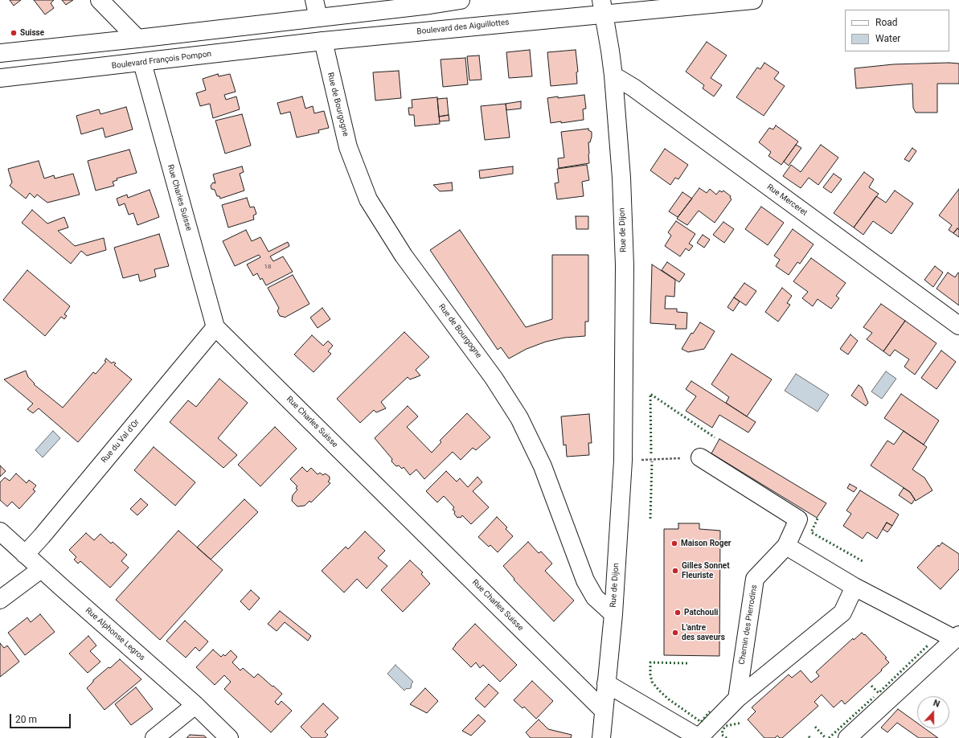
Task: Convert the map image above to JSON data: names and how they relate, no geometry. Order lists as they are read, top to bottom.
{
  "streets": {
    "street": [
      "Boulevard des Aiguillottes",
      "Boulevard François Pompon",
      "Rue de Bourgogne",
      "Rue Charles Suisse",
      "Rue Merceret",
      "Rue de Dijon",
      "Rue du Val d'Or",
      "Chemin des Pierrodins",
      "Rue Alphonse Legros"
    ]
  },
  "crossings": [
    ["Boulevard des Aiguillottes", "Boulevard François Pompon"],
    ["Boulevard des Aiguillottes", "Rue de Bourgogne"],
    ["Boulevard des Aiguillottes", "Rue de Dijon"],
    ["Boulevard François Pompon", "Rue de Bourgogne"],
    ["Boulevard François Pompon", "Rue Charles Suisse"],
    ["Rue de Bourgogne", "Rue de Dijon"],
    ["Rue Charles Suisse", "Rue de Dijon"],
    ["Rue Charles Suisse", "Rue du Val d'Or"],
    ["Rue Merceret", "Rue de Dijon"],
    ["Rue du Val d'Or", "Rue Alphonse Legros"]
  ],
  "places": [
    "Suisse",
    "Maison Roger",
    "Gilles Sonnet Fleuriste",
    "Patchouli",
    "L'antre des saveurs"
  ],
  "house_numbers": ["18"],
  "legend": ["Road", "Water"],
  "scale_bar": "20 m",
  "north": "top"
}
